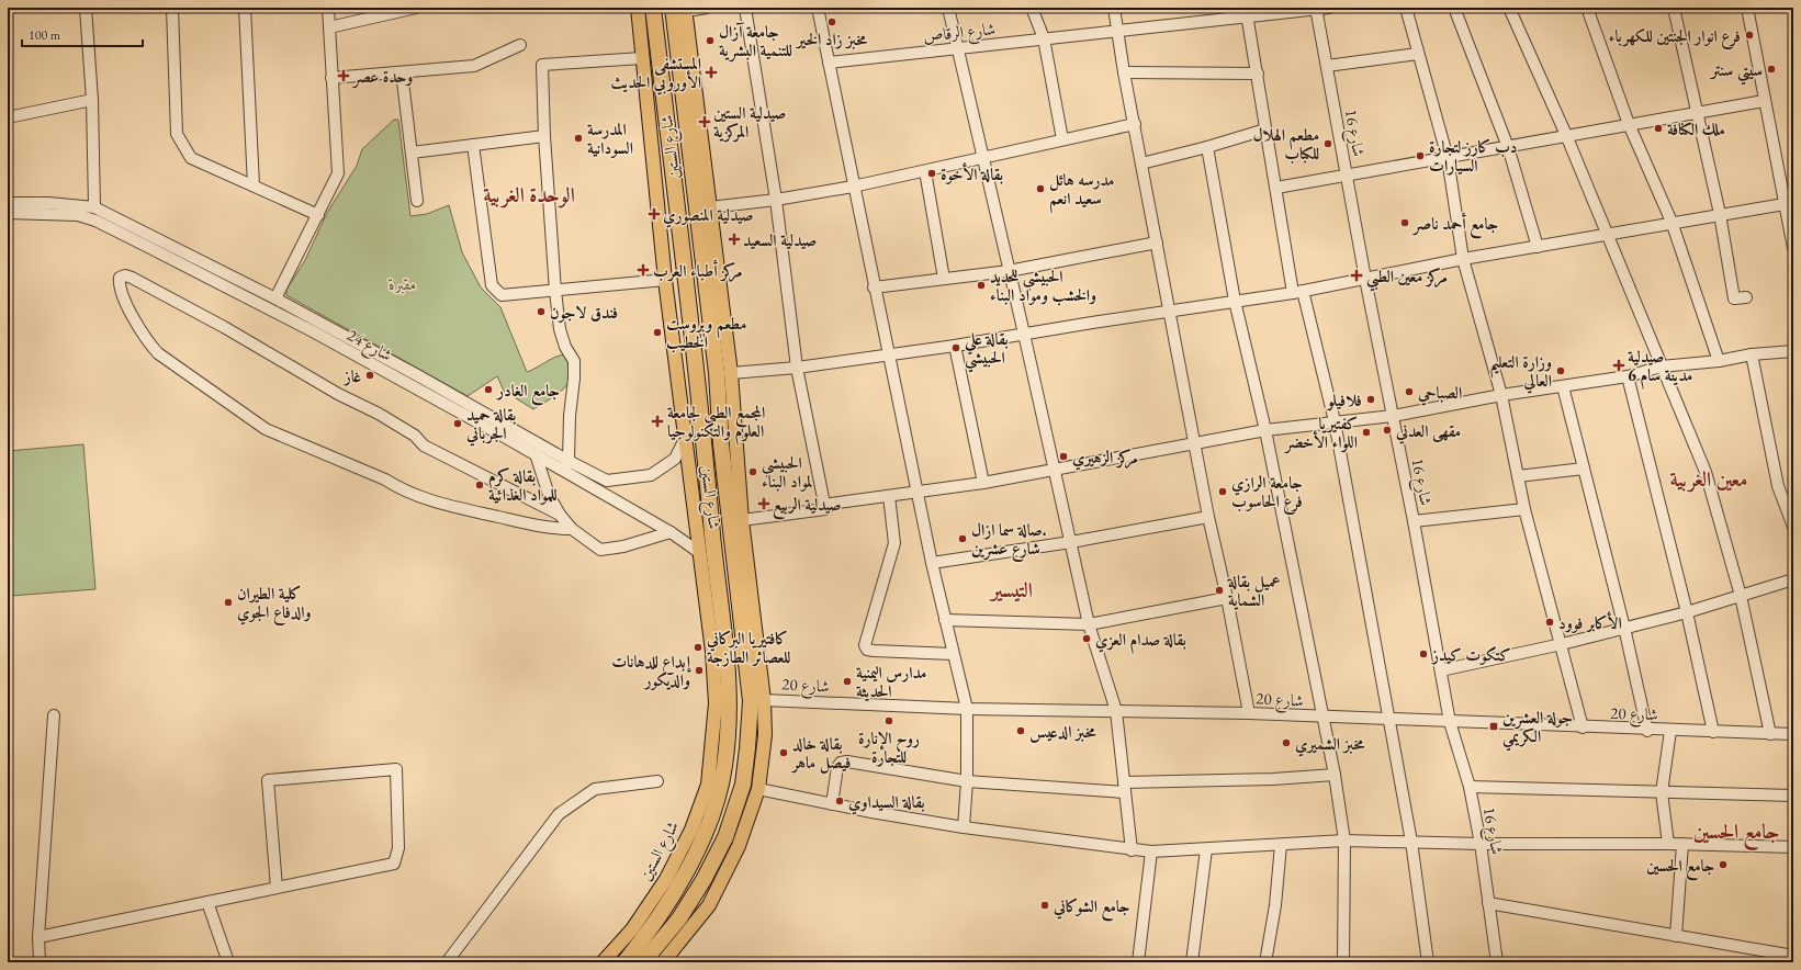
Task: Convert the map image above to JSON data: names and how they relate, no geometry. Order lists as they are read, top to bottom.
{
  "streets": {
    "highway": ["شارع الستين"],
    "street": [
      "شارع الرقاص",
      "شارع 16",
      "شارع 24",
      "شارع 20"
    ]
  },
  "crossings": [
    ["شارع الرقاص", "شارع 16"],
    ["شارع 16", "شارع 20"],
    ["شارع الستين", "شارع 24"],
    ["شارع الستين", "شارع 20"]
  ],
  "districts": [
    "الوحدة الغربية",
    "معين الغربية",
    "التيسير",
    "جامع الحسين"
  ],
  "parks": ["مقبرة"],
  "places": {
    "other": [
      "مخبز زاد الخير",
      "فرع انوار الجنتين للكهرباء",
      "جامعة آزال للتنمية البشرية",
      "سيتي سنتر",
      "ملك الكنافة",
      "المدرسة السودانية",
      "مطعم الهلال للكباب",
      "دب كارز لتجارة السيارات",
      "بقالة الأخوة",
      "مدرسه هائل سعيد انعم",
      "جامع أحمد ناصر",
      "الحبيشي للحديد والخشب ومواد البناء",
      "فندق لاجون",
      "مطعم وبروست الخطيب",
      "بقالة علي الحبيشي",
      "وزارة التعليم العالي",
      "غاز",
      "جامع الغادر",
      "الصباحي",
      "فلافيلو",
      "بقالة حميد الجرباني",
      "مقهى العدني",
      "كفتيريا اللواء الأخضر",
      "مركز الزهيري",
      "الحبيشي لمواد البناء",
      "بقالة كرم للمواد الغذائية",
      "جامعة الرازي فرع الحاسوب",
      "صالة سما ازال. شارع عشرين",
      "عميل بقالة الشماية",
      "كلية الطيران والدفاع الجوي",
      "الأكابر فوود",
      "بقالة صدام العزي",
      "كافتيريا البركاني للعصائر الطازجة",
      "كتكوت كيدز",
      "إبداع للدهانات والديكور",
      "مدارس اليمنية الحديثة",
      "روح الإنارة للتجارة",
      "مخبز الدعيس",
      "مخبز الشميري",
      "بقالة خالد فيصل ماهر",
      "بقالة السيداوي",
      "جامع الحسين",
      "جامع الشوكاني"
    ],
    "health": [
      "المستشفى الأوروبي الحديث",
      "وحدة عصر",
      "صيدلية الستين المركزية",
      "صيدلية المنصوري",
      "صيدلية السعيد",
      "مركز أطباء العرب",
      "مركز معين الطبي",
      "صيدلية مدينة سام 6",
      "المجمع الطبي لجامعة العلوم والتكنولوجيا",
      "صيدلية الربيع"
    ],
    "transit": ["جولة العشرين الكريمي"]
  },
  "scale_bar": "100 m"
}
